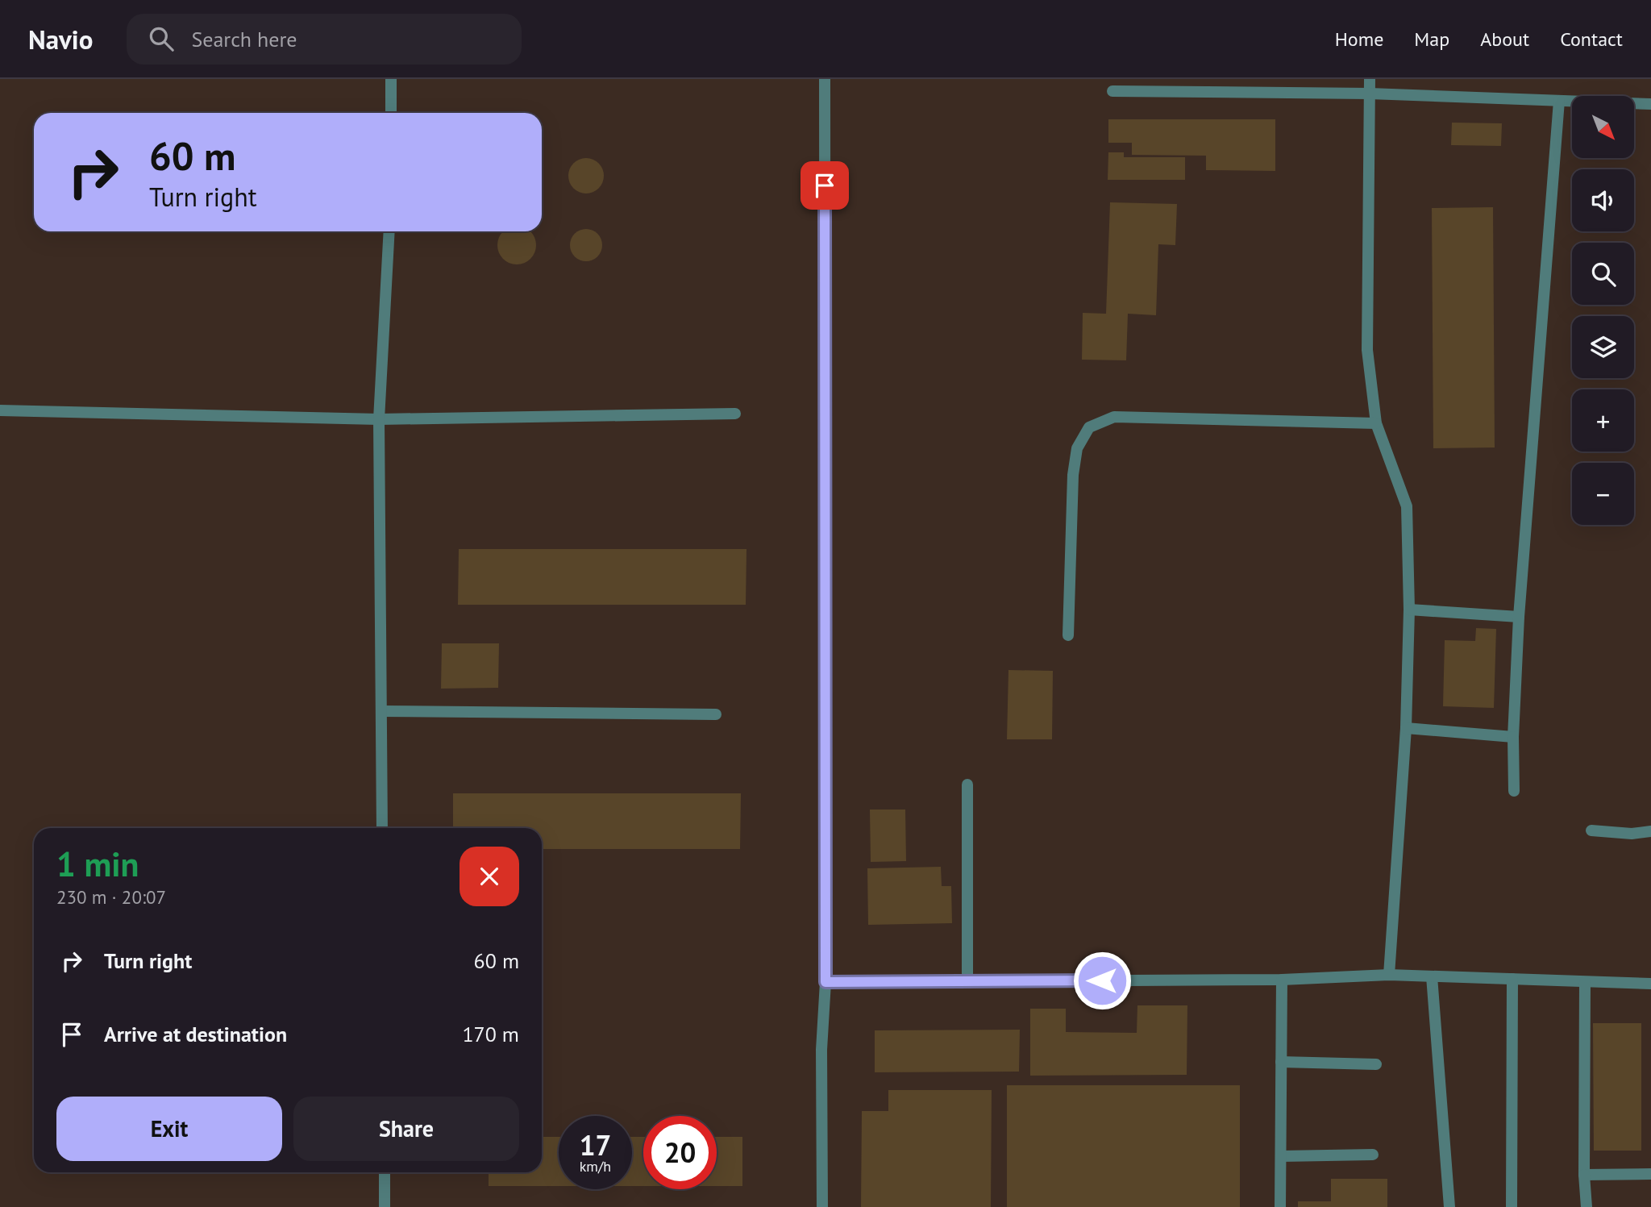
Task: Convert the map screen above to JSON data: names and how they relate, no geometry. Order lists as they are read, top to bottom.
{
  "north": "bottom right",
  "page": {
    "header": "Navio",
    "search": "Search here",
    "nav": [
      "Home",
      "Map",
      "About",
      "Contact"
    ],
    "map_buttons": ["+", "−"],
    "turn": ["60 m", "Turn right"],
    "heading": ["1 min", "230 m · 20:07"],
    "list": [
      {
        "name": "Turn right",
        "value": "60 m"
      },
      {
        "name": "Arrive at destination",
        "value": "170 m"
      }
    ],
    "buttons": ["Exit", "Share"],
    "speed": "17 km/h",
    "limit": "20"
  }
}
